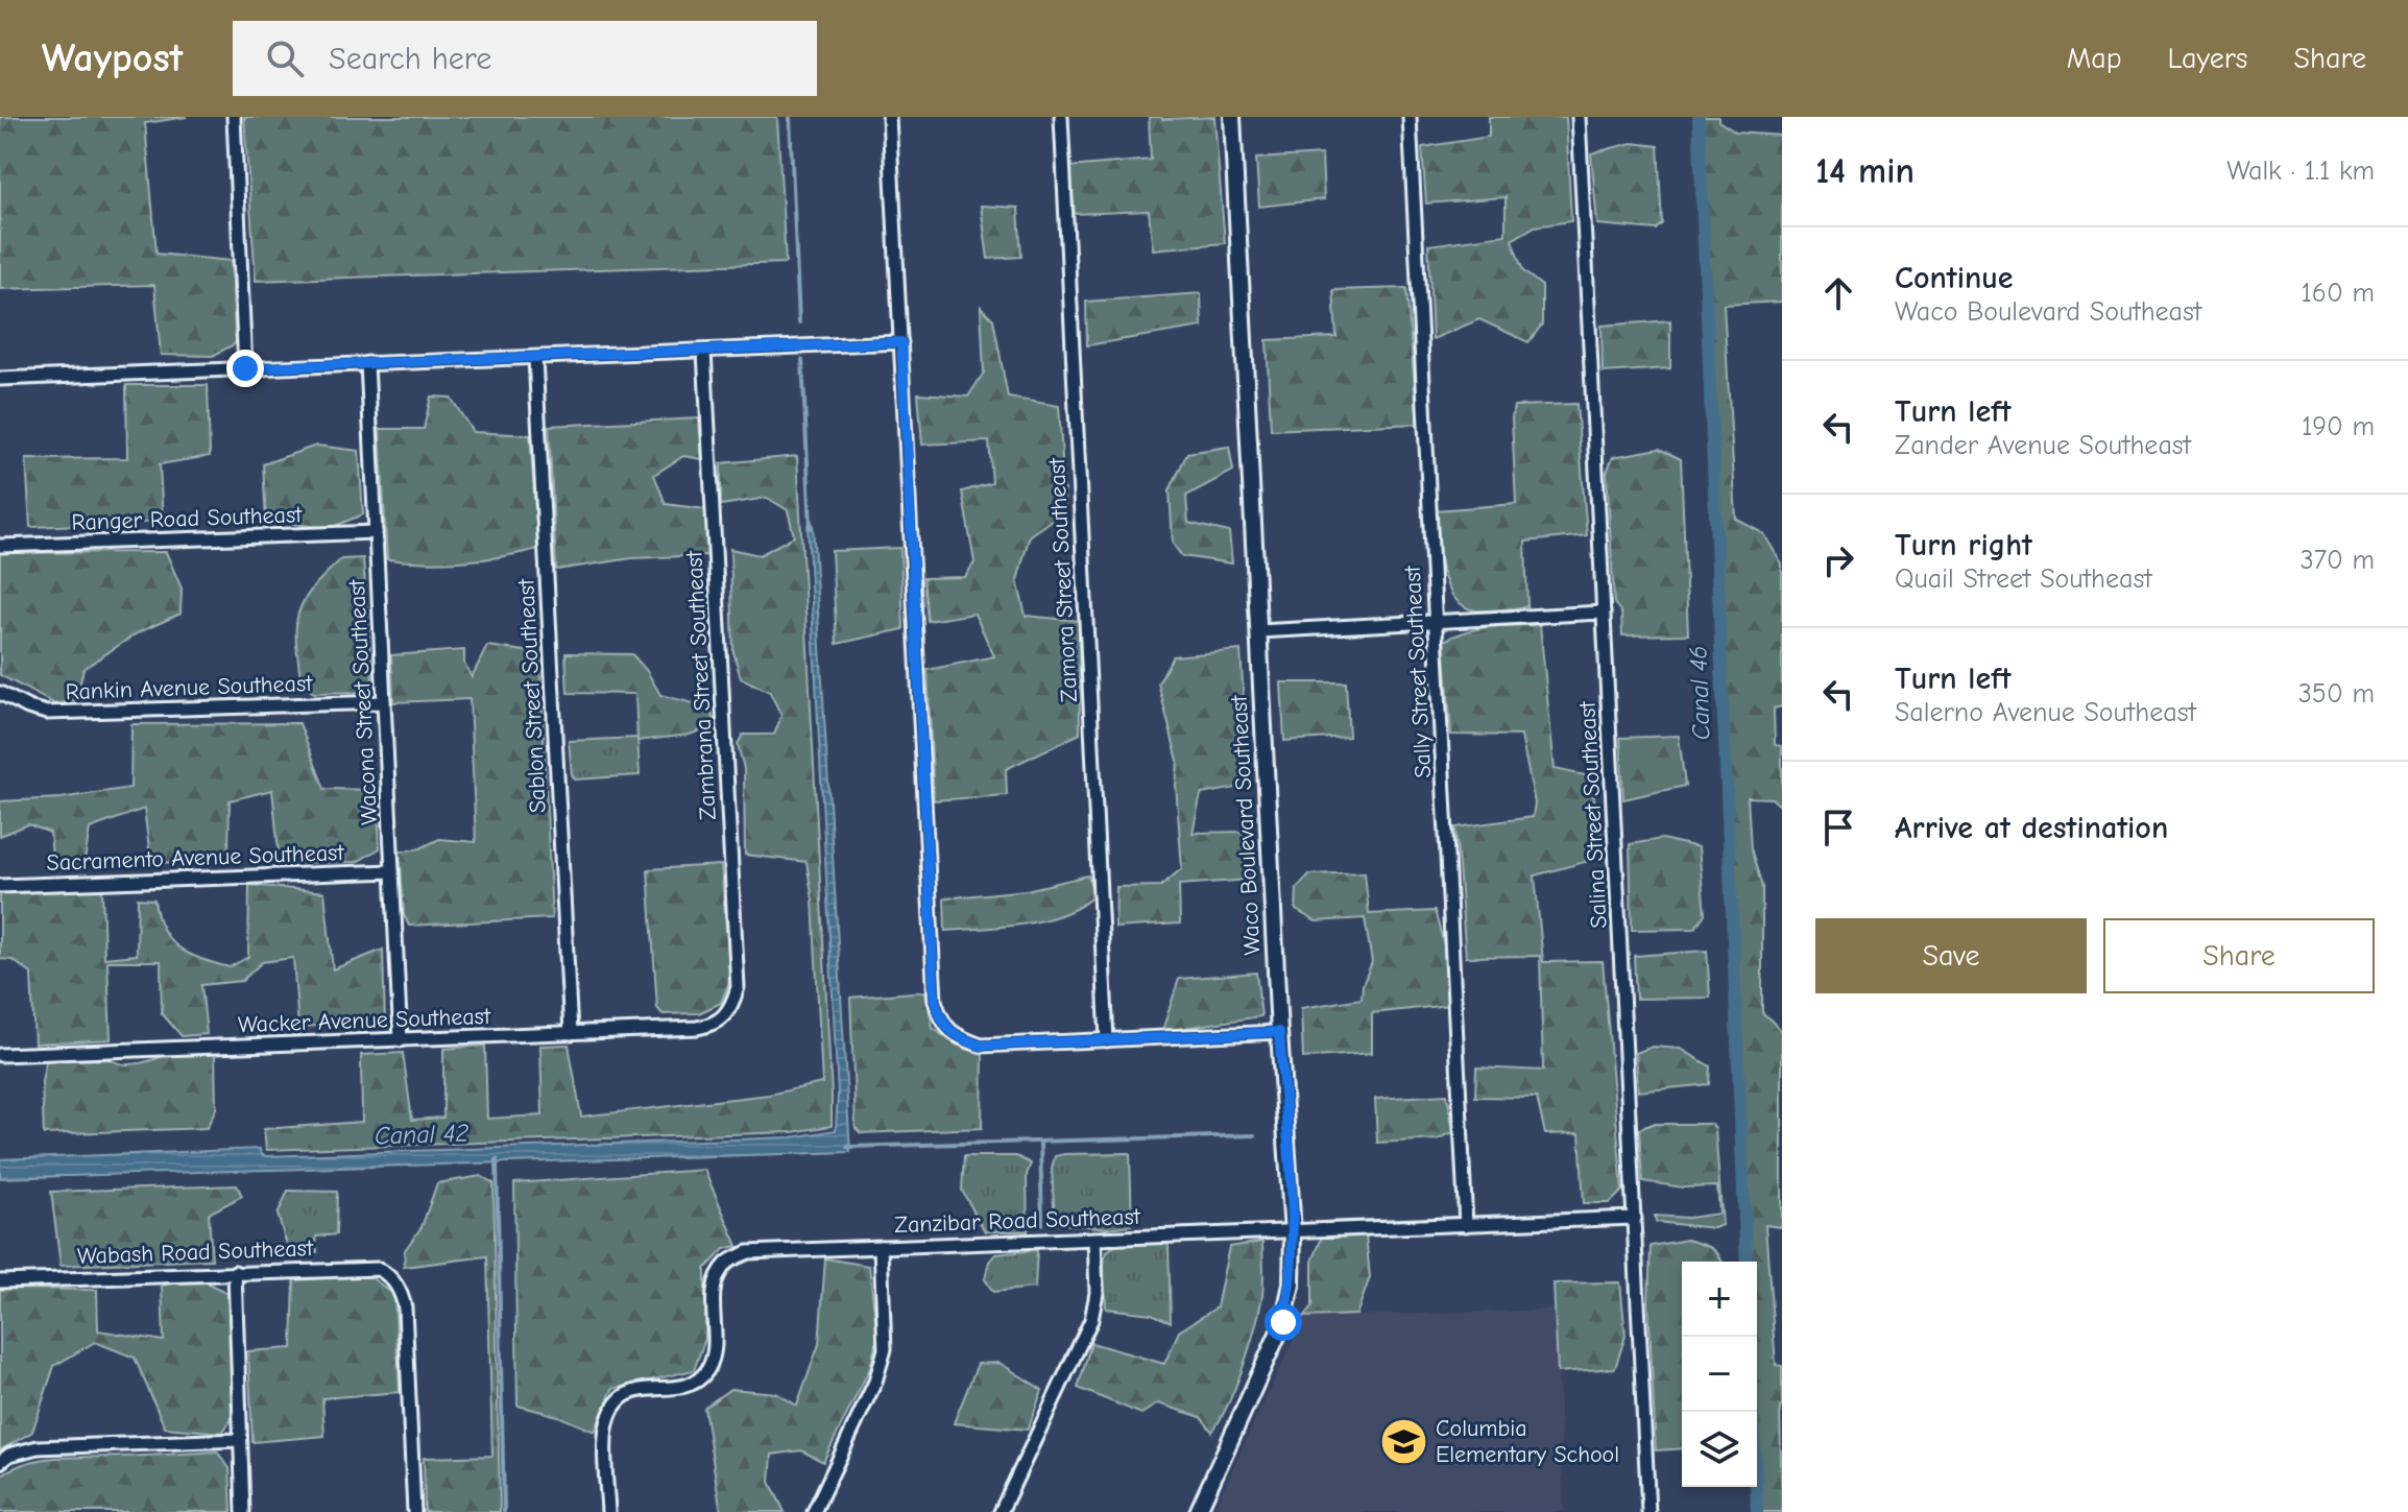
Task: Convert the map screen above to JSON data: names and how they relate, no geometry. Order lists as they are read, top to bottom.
{
  "streets": {
    "street": [
      "Ranger Road Southeast",
      "Zamora Street Southeast",
      "Sally Street Southeast",
      "Zambrana Street Southeast",
      "Rankin Avenue Southeast",
      "Sablon Street Southeast",
      "Wacona Street Southeast",
      "Salina Street Southeast",
      "Waco Boulevard Southeast",
      "Sacramento Avenue Southeast",
      "Wacker Avenue Southeast",
      "Zanzibar Road Southeast",
      "Wabash Road Southeast"
    ]
  },
  "crossings": [
    ["Ranger Road Southeast", "Wacona Street Southeast"],
    ["Sally Street Southeast", "Zanzibar Road Southeast"],
    ["Zambrana Street Southeast", "Wacker Avenue Southeast"],
    ["Rankin Avenue Southeast", "Wacona Street Southeast"],
    ["Sablon Street Southeast", "Wacker Avenue Southeast"],
    ["Wacona Street Southeast", "Sacramento Avenue Southeast"],
    ["Wacona Street Southeast", "Wacker Avenue Southeast"],
    ["Salina Street Southeast", "Zanzibar Road Southeast"],
    ["Waco Boulevard Southeast", "Zanzibar Road Southeast"]
  ],
  "water": ["Canal 46", "Canal 42"],
  "places": {
    "school or university": ["Columbia Elementary School"]
  },
  "page": {
    "header": "Waypost",
    "search": "Search here",
    "nav": ["Map", "Layers", "Share"],
    "heading": ["14 min", "Walk · 1.1 km"],
    "list": [
      ["Continue", "Waco Boulevard Southeast", "160 m"],
      ["Turn left", "Zander Avenue Southeast", "190 m"],
      ["Turn right", "Quail Street Southeast", "370 m"],
      ["Turn left", "Salerno Avenue Southeast", "350 m"],
      "Arrive at destination"
    ],
    "buttons": ["Save", "Share"],
    "map_buttons": ["+", "−"]
  }
}
